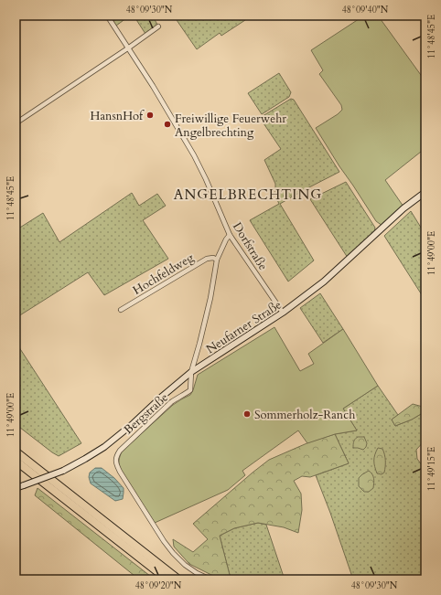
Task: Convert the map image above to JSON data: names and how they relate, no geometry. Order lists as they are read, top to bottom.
{
  "streets": {
    "street": [
      "Dorfstraße",
      "Hochfeldweg",
      "Neufarner Straße",
      "Bergstraße"
    ]
  },
  "crossings": [
    ["Dorfstraße", "Neufarner Straße"],
    ["Dorfstraße", "Bergstraße"],
    ["Hochfeldweg", "Bergstraße"],
    ["Neufarner Straße", "Bergstraße"]
  ],
  "districts": ["ANGELBRECHTING"],
  "places": ["HansnHof", "Freiwillige Feuerwehr Angelbrechting", "Sommerholz-Ranch"],
  "coordinates": [
    "48°09'30\"N",
    "48°09'40\"N",
    "11°48'45\"E",
    "11°49'00\"E",
    "11°49'15\"E",
    "48°09'20\"N"
  ]
}
